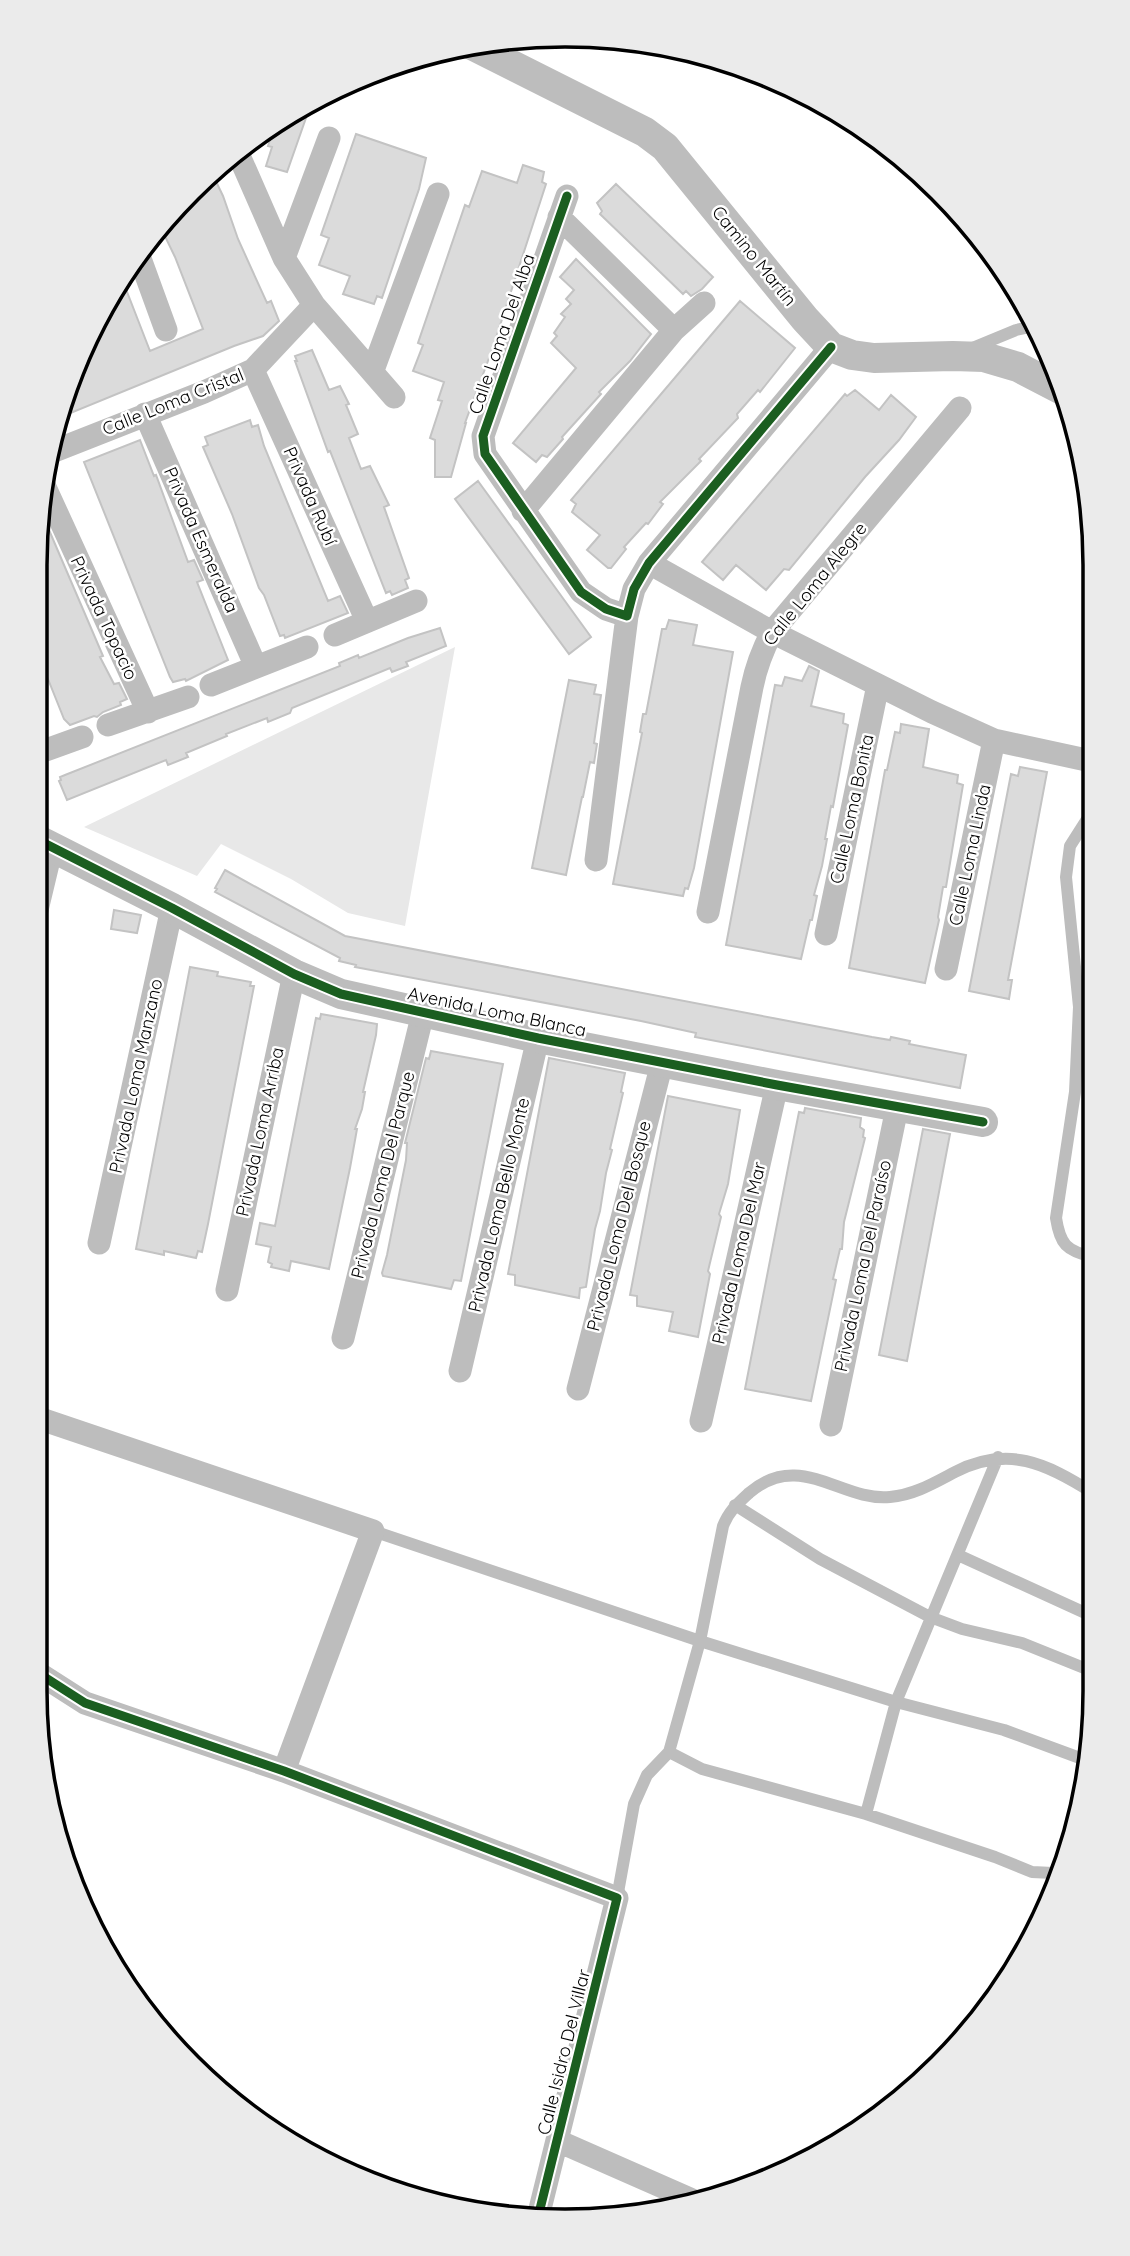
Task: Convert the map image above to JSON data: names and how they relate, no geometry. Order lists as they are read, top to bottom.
{
  "streets": {
    "street": [
      "Camino Martín",
      "Calle Loma Del Alba",
      "Calle Loma Cristal",
      "Privada Rubí",
      "Privada Esmeralda",
      "Calle Loma Alegre",
      "Privada Topacio",
      "Calle Loma Bonita",
      "Calle Loma Linda",
      "Avenida Loma Blanca",
      "Privada Loma Manzano",
      "Privada Loma Arriba",
      "Privada Loma Del Parque",
      "Privada Loma Bello Monte",
      "Privada Loma Del Bosque",
      "Privada Loma Del Mar",
      "Privada Loma Del Paraíso",
      "Calle Isidro Del Villar"
    ]
  },
  "crossings": [
    ["Calle Loma Cristal", "Privada Rubí"],
    ["Calle Loma Cristal", "Privada Esmeralda"],
    ["Avenida Loma Blanca", "Privada Loma Manzano"],
    ["Avenida Loma Blanca", "Privada Loma Arriba"],
    ["Avenida Loma Blanca", "Privada Loma Del Parque"],
    ["Avenida Loma Blanca", "Privada Loma Bello Monte"],
    ["Avenida Loma Blanca", "Privada Loma Del Bosque"],
    ["Avenida Loma Blanca", "Privada Loma Del Mar"],
    ["Avenida Loma Blanca", "Privada Loma Del Paraíso"]
  ]
}
